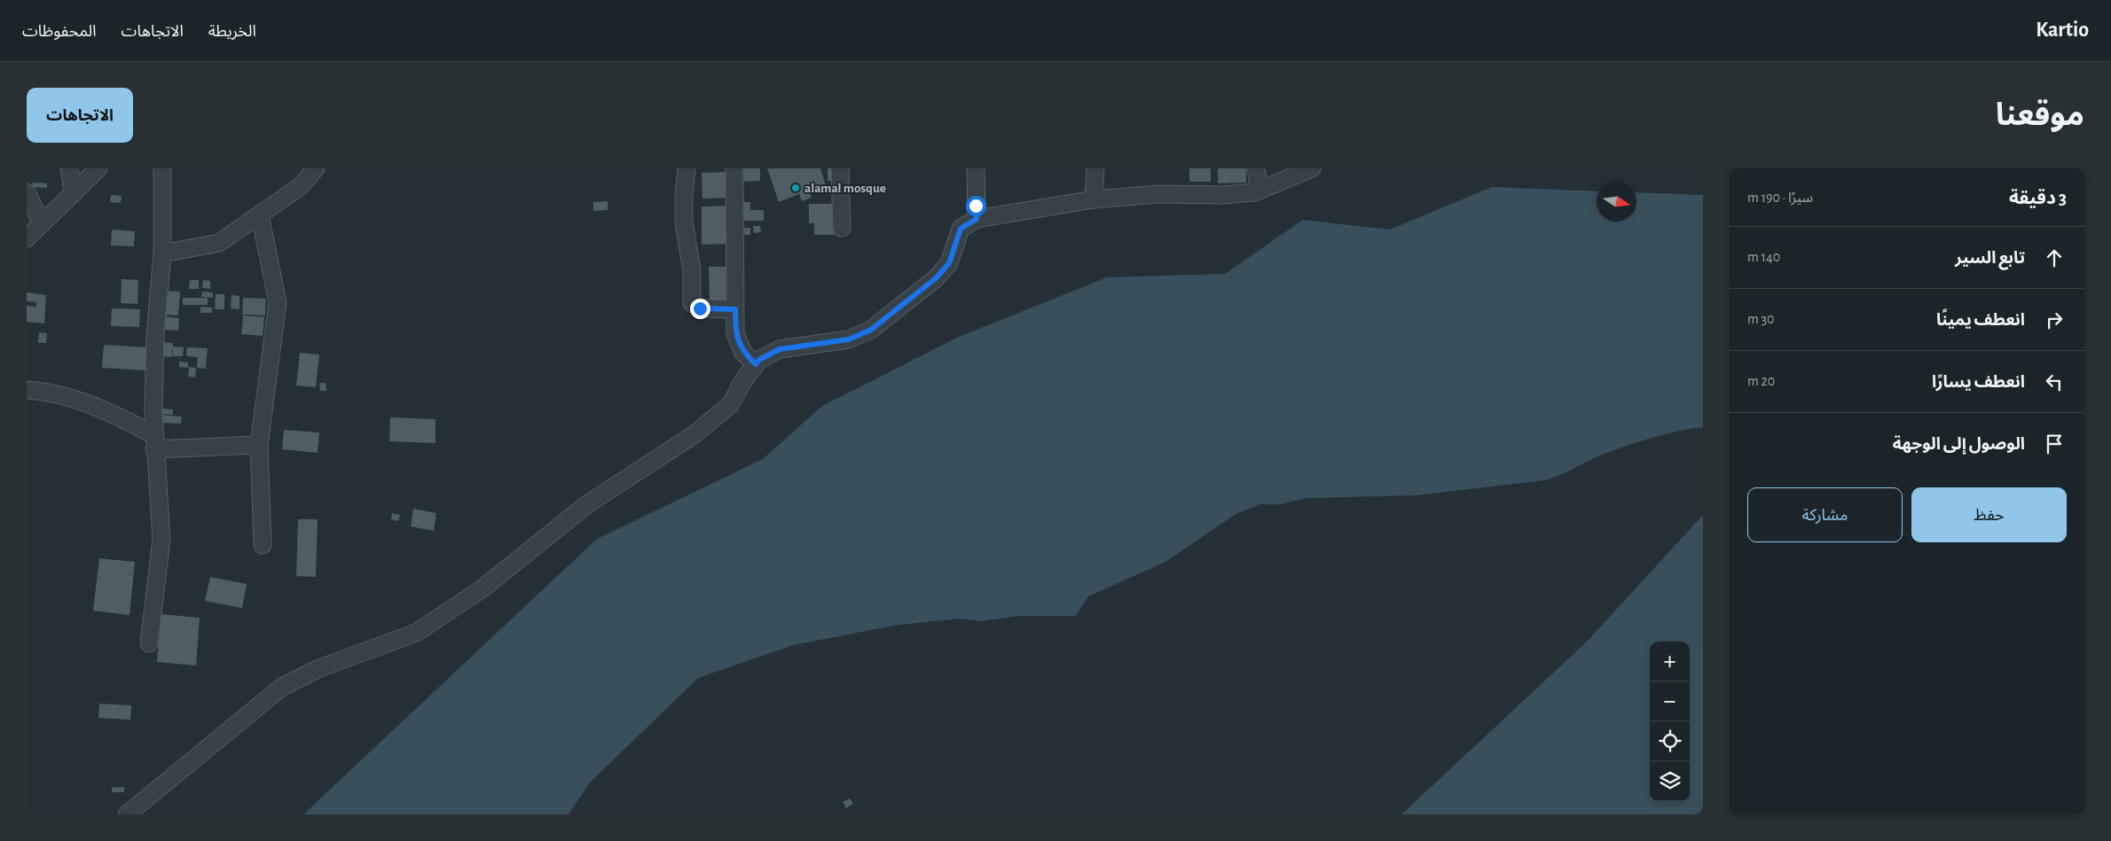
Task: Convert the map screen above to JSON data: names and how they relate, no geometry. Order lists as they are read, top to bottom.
{
  "places": ["alamal mosque"],
  "north": "right",
  "page": {
    "header": "Kartio",
    "nav": ["الخريطة", "الاتجاهات", "المحفوظات"],
    "title": "موقعنا",
    "buttons": [
      "الاتجاهات",
      ["حفظ", "مشاركة"]
    ],
    "heading": ["3 دقيقة", "سيرًا · 190 m"],
    "list": [
      ["تابع السير", "140 m"],
      ["انعطف يمينًا", "30 m"],
      ["انعطف يسارًا", "20 m"],
      "الوصول إلى الوجهة"
    ],
    "map_buttons": ["+", "−"]
  }
}
